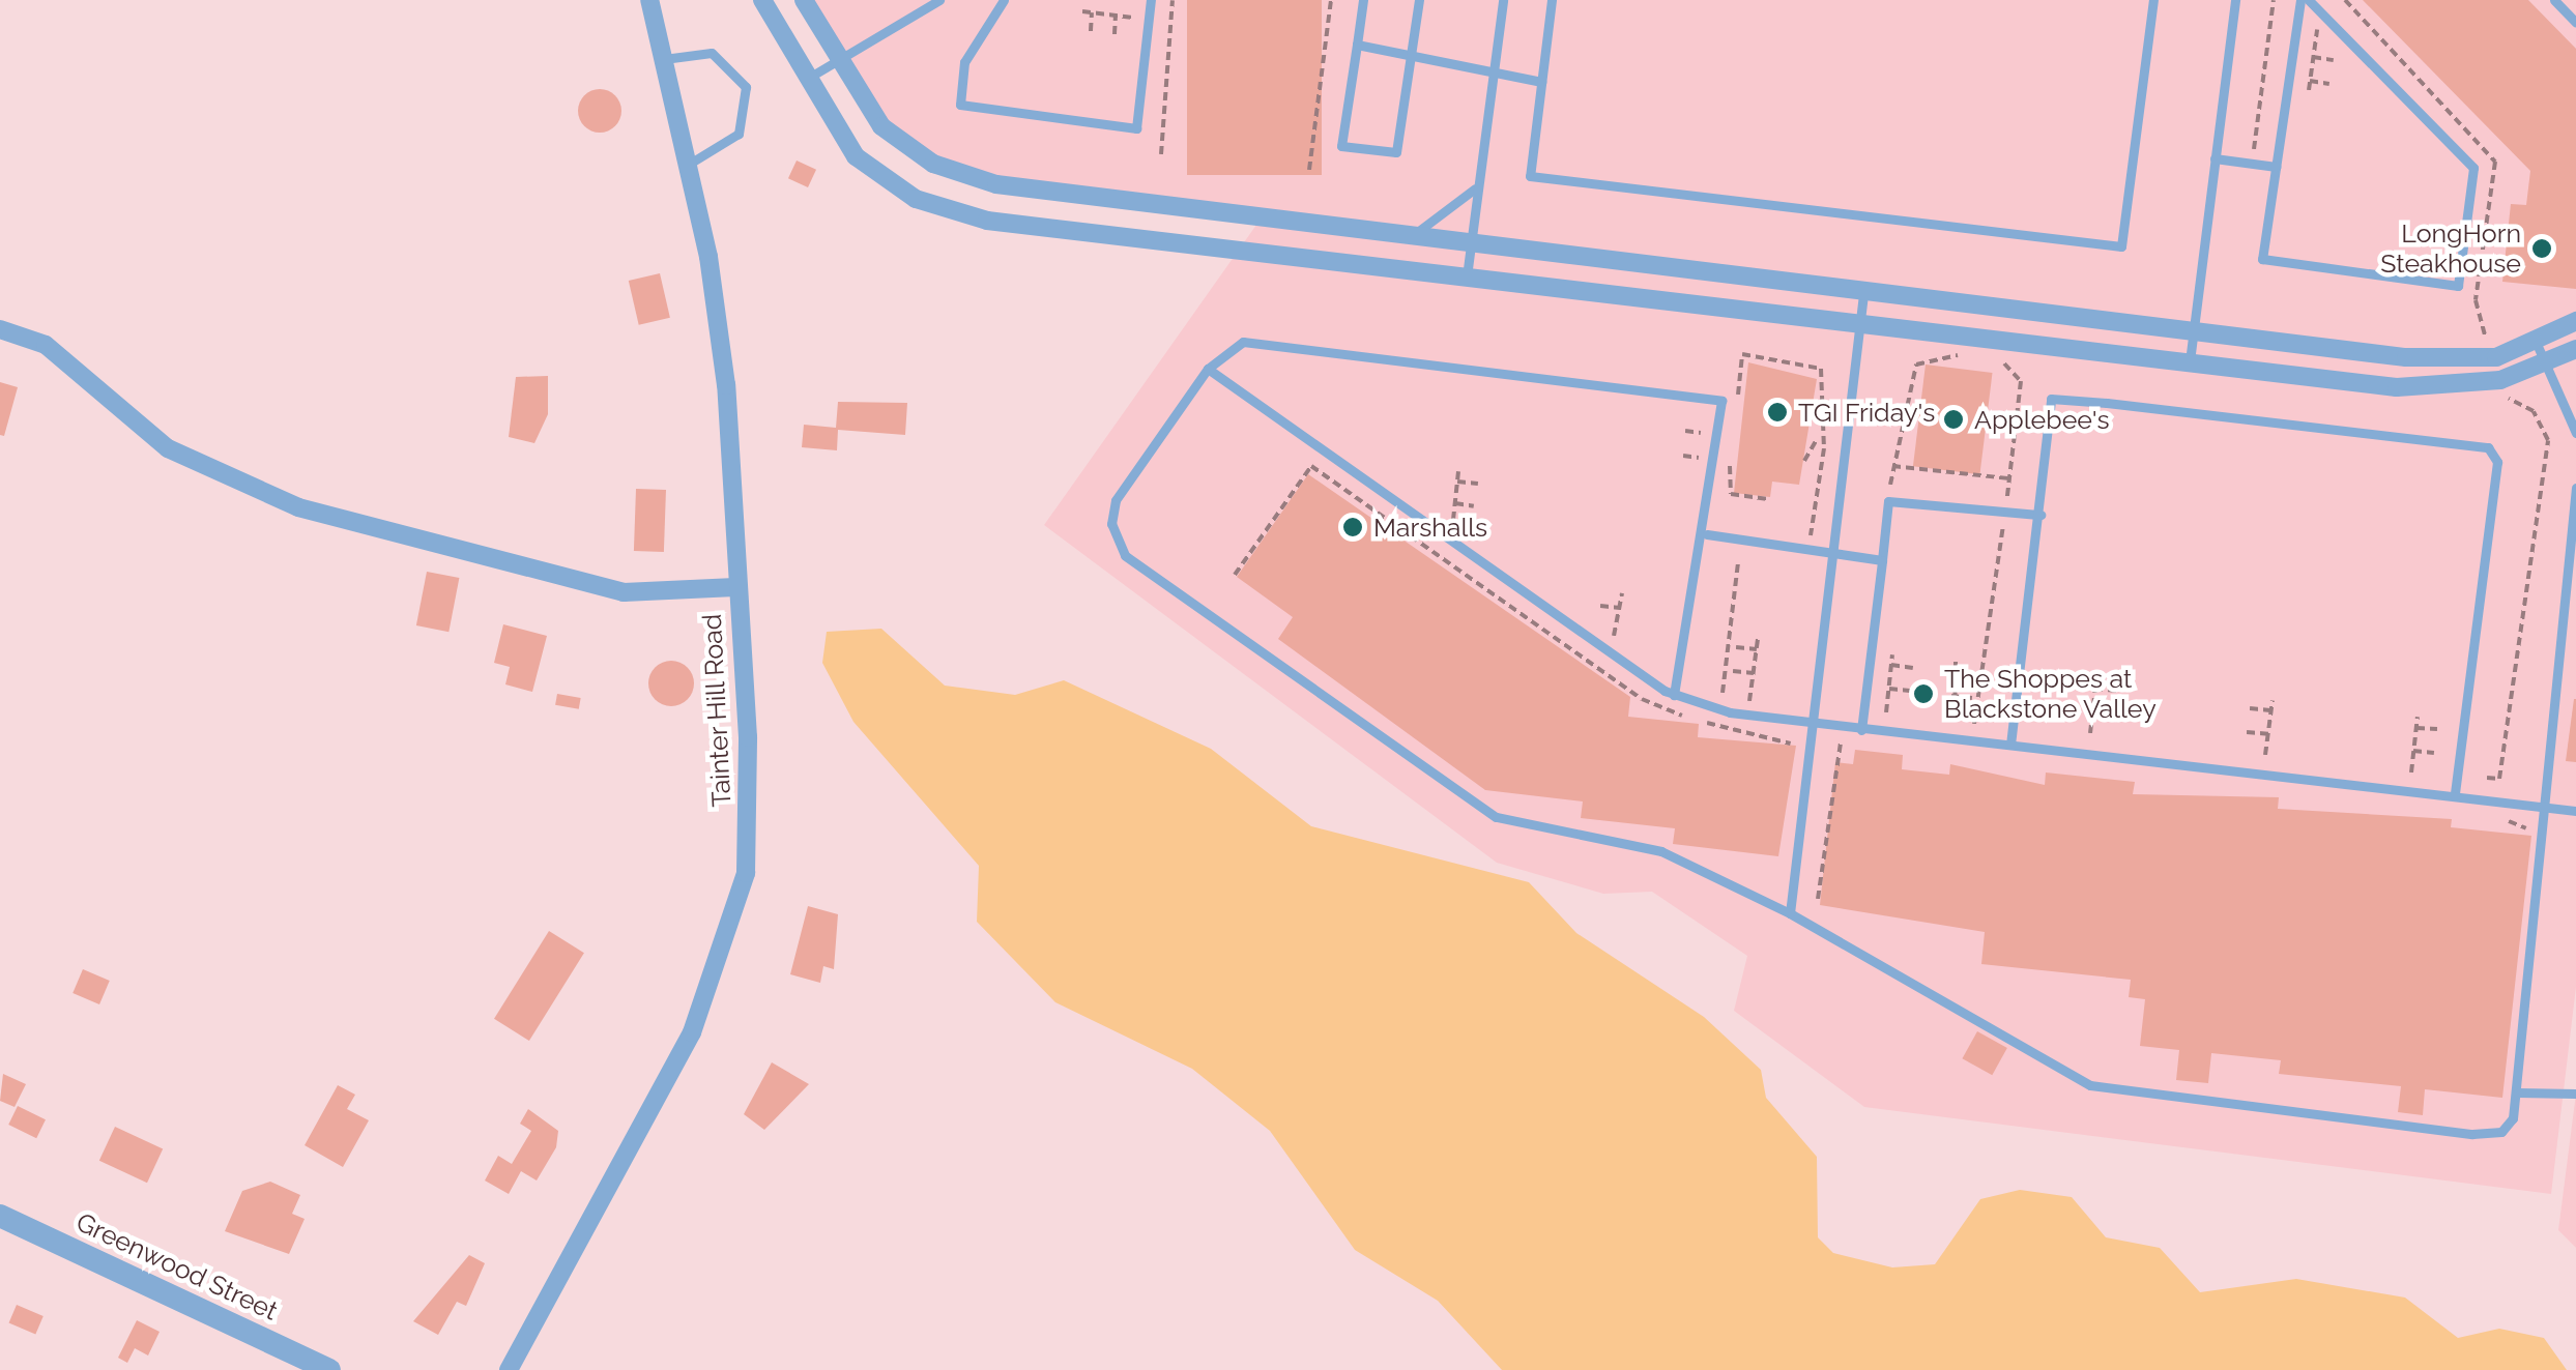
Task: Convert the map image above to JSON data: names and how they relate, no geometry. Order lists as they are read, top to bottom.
{
  "streets": {
    "street": ["Tainter Hill Road", "Greenwood Street"]
  },
  "places": [
    "LongHorn Steakhouse",
    "TGI Friday's",
    "Applebee's",
    "Marshalls",
    "The Shoppes at Blackstone Valley"
  ]
}
